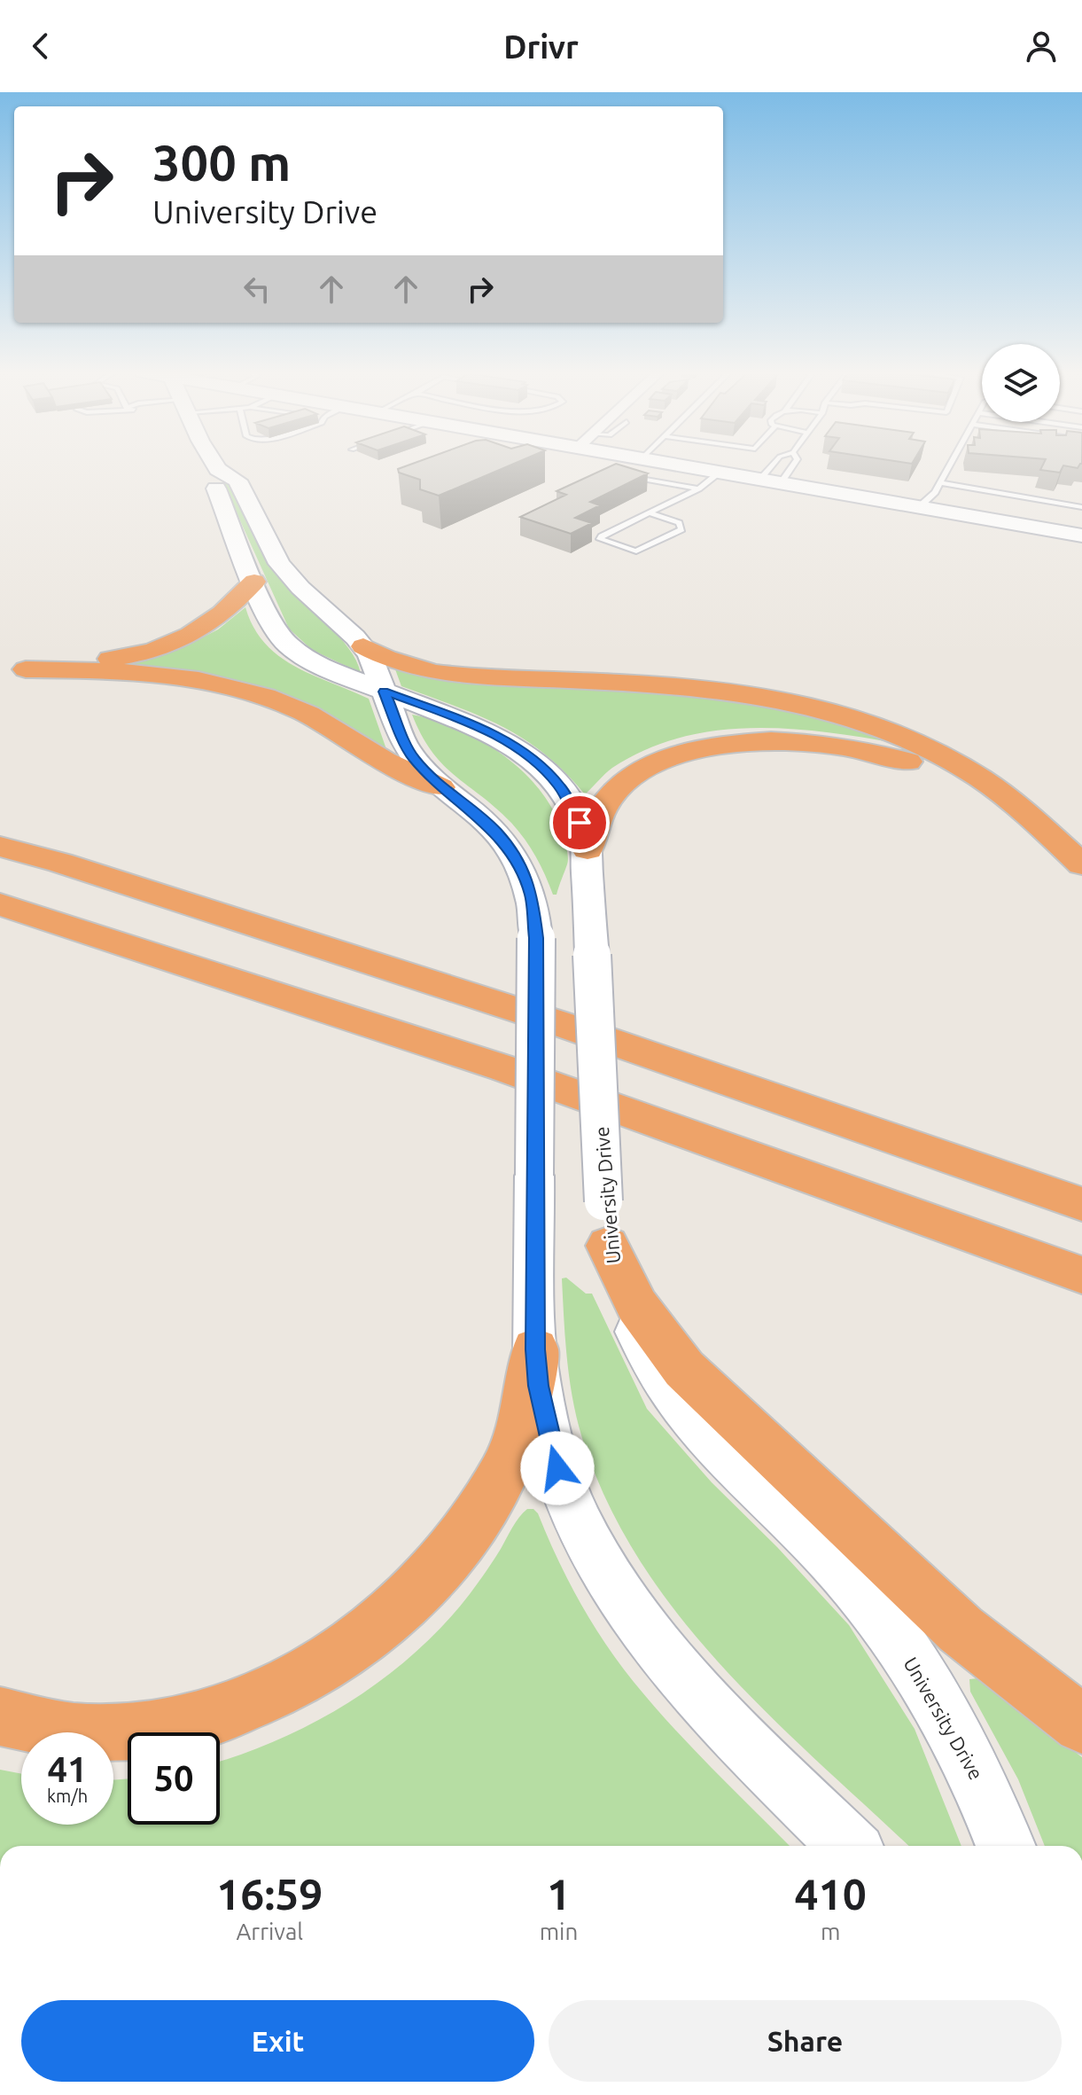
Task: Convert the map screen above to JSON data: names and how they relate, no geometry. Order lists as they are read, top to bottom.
{
  "streets": {
    "main road": ["University Drive"]
  },
  "page": {
    "header": "Drivr",
    "turn": ["300 m", "University Drive"],
    "speed": "41 km/h",
    "limit": "50",
    "eta": [
      "16:59",
      "Arrival",
      "1",
      "min",
      "410",
      "m"
    ],
    "buttons": ["Exit", "Share"]
  }
}
